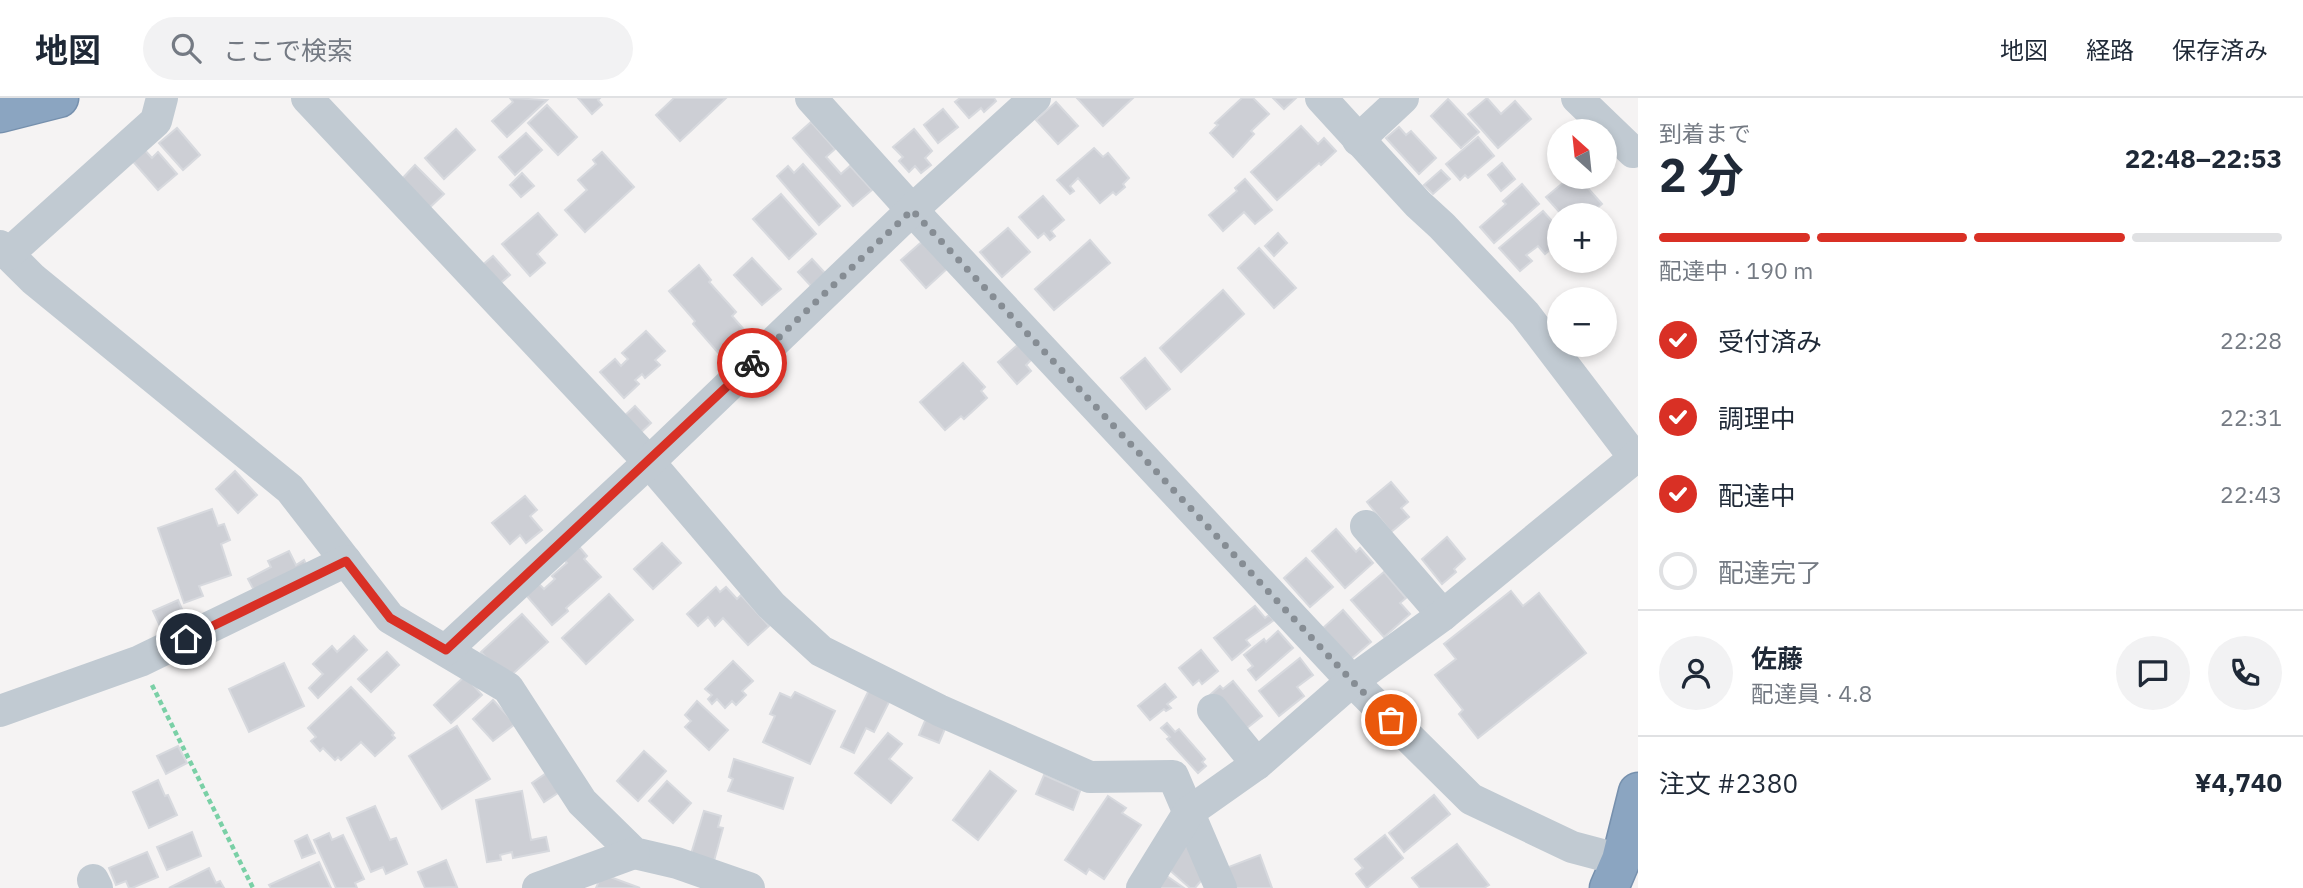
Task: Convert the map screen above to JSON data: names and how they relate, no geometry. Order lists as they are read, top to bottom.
{
  "north": "top left",
  "page": {
    "header": "地図",
    "search": "ここで検索",
    "nav": ["地図", "経路", "保存済み"],
    "heading": ["2 分", "到着まで", "22:48–22:53"],
    "panel": [
      "佐藤",
      "配達員 · 4.8",
      "注文 #2380",
      "¥4,740"
    ],
    "map_buttons": ["+", "−"],
    "bar": "配達中 · 190 m",
    "list": [
      ["受付済み", "22:28"],
      ["調理中", "22:31"],
      ["配達中", "22:43"],
      "配達完了"
    ]
  }
}
